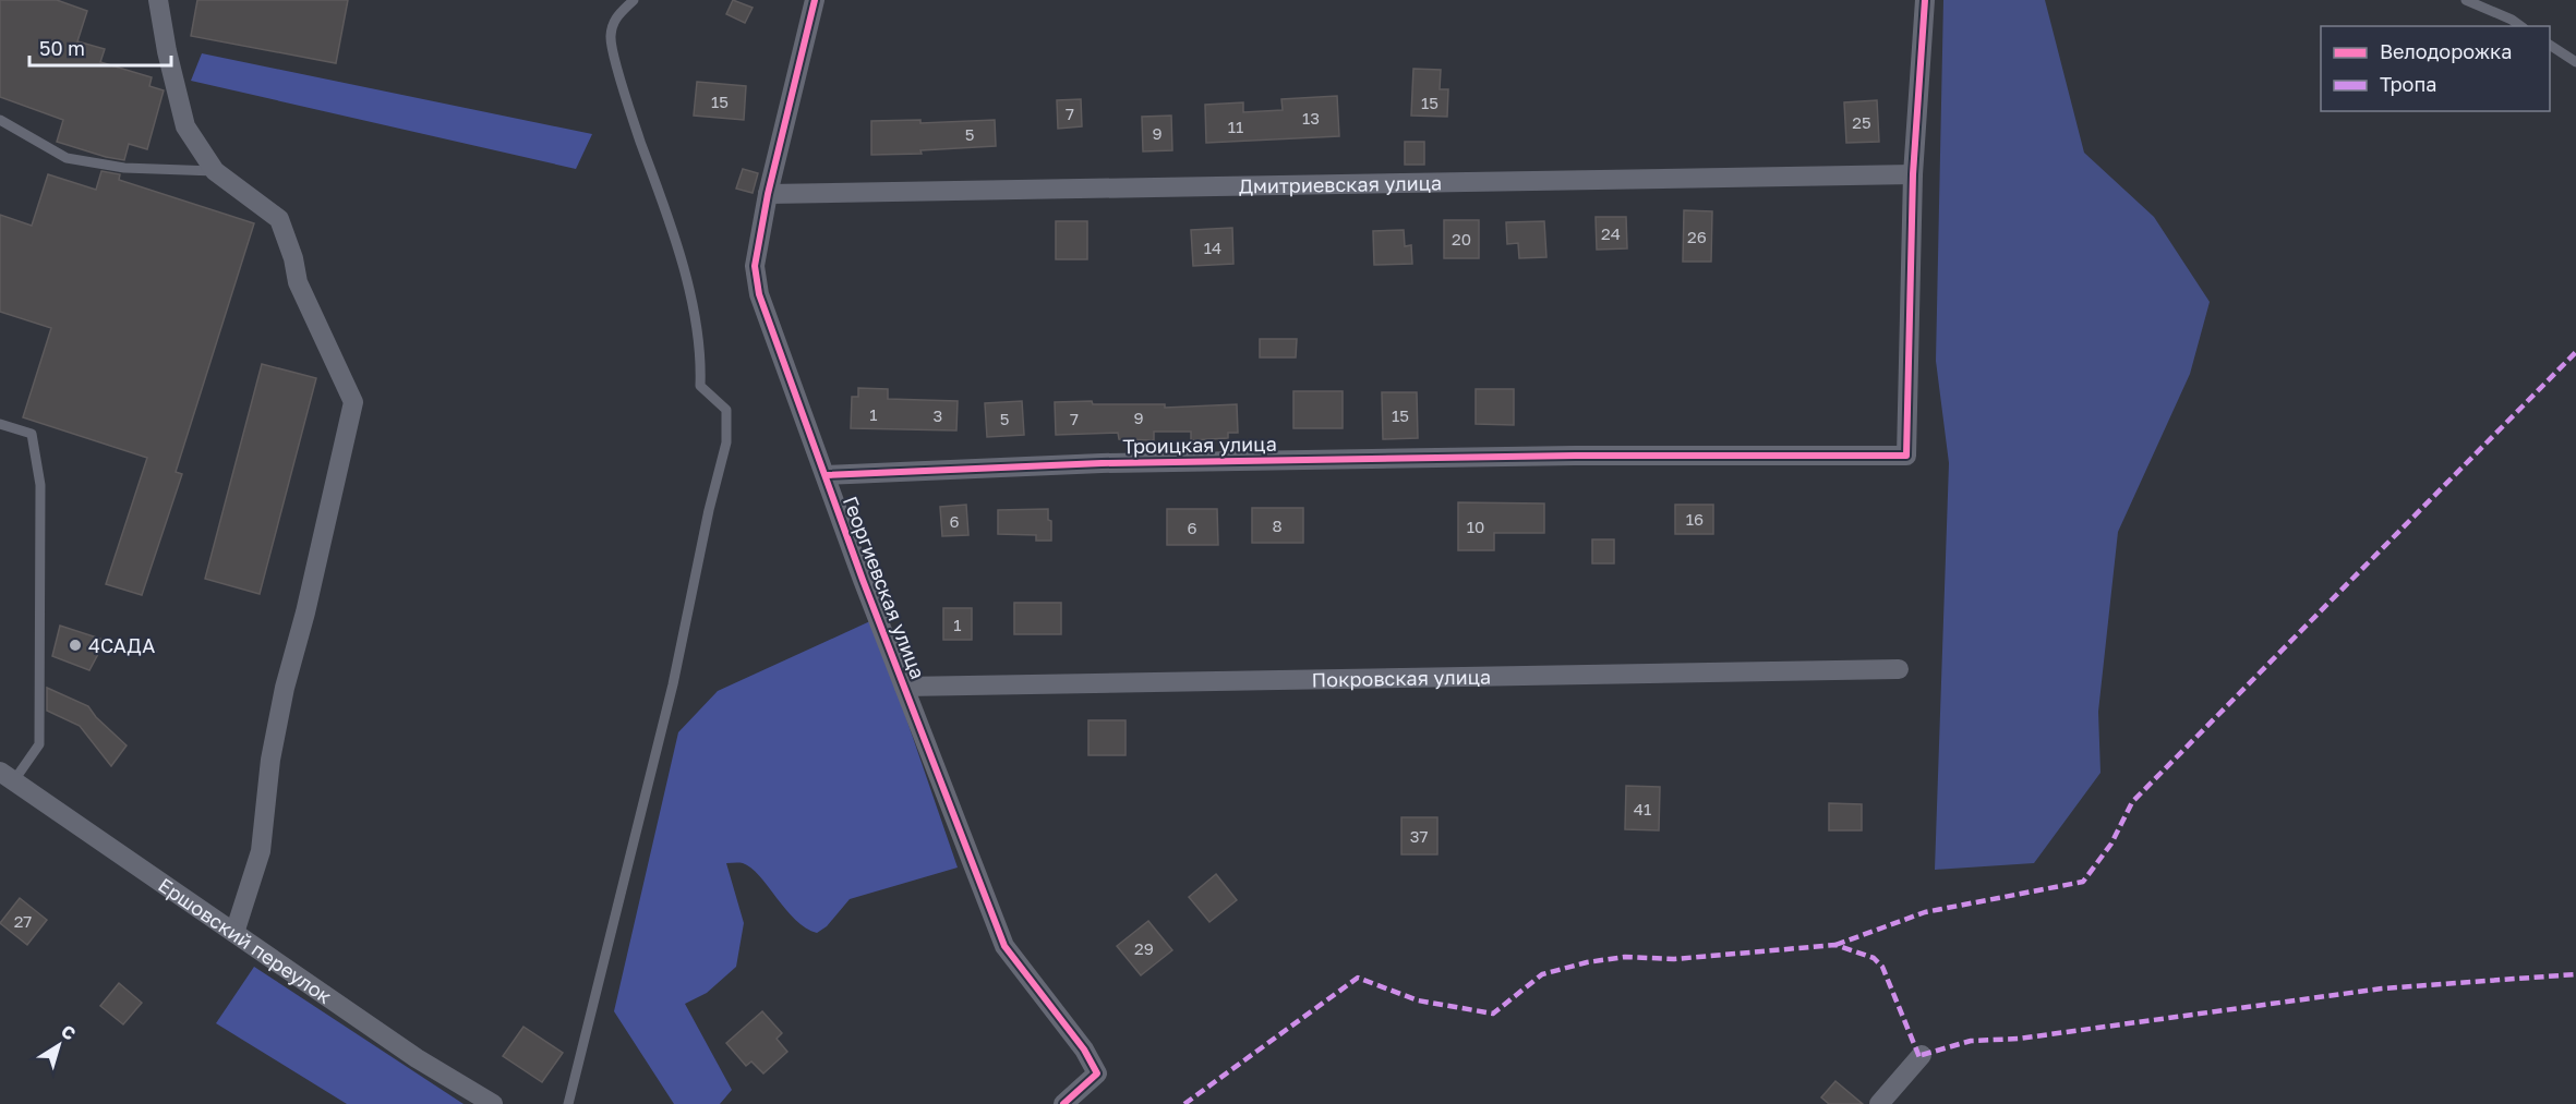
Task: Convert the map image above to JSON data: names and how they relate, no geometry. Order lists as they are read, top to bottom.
{
  "streets": {
    "street": [
      "Дмитриевская улица",
      "Троицкая улица",
      "Георгиевская улица",
      "Покровская улица",
      "Ершовский переулок"
    ]
  },
  "crossings": [
    ["Дмитриевская улица", "Троицкая улица"],
    ["Дмитриевская улица", "Георгиевская улица"],
    ["Троицкая улица", "Георгиевская улица"],
    ["Георгиевская улица", "Покровская улица"]
  ],
  "places": ["4САДА"],
  "house_numbers": [
    "15",
    "15",
    "7",
    "13",
    "25",
    "11",
    "9",
    "5",
    "24",
    "26",
    "20",
    "14",
    "1",
    "3",
    "15",
    "9",
    "5",
    "7",
    "16",
    "6",
    "8",
    "10",
    "6",
    "1",
    "41",
    "37",
    "27",
    "29"
  ],
  "legend": ["Велодорожка", "Тропа"],
  "scale_bar": "50 m",
  "north": "top right"
}
